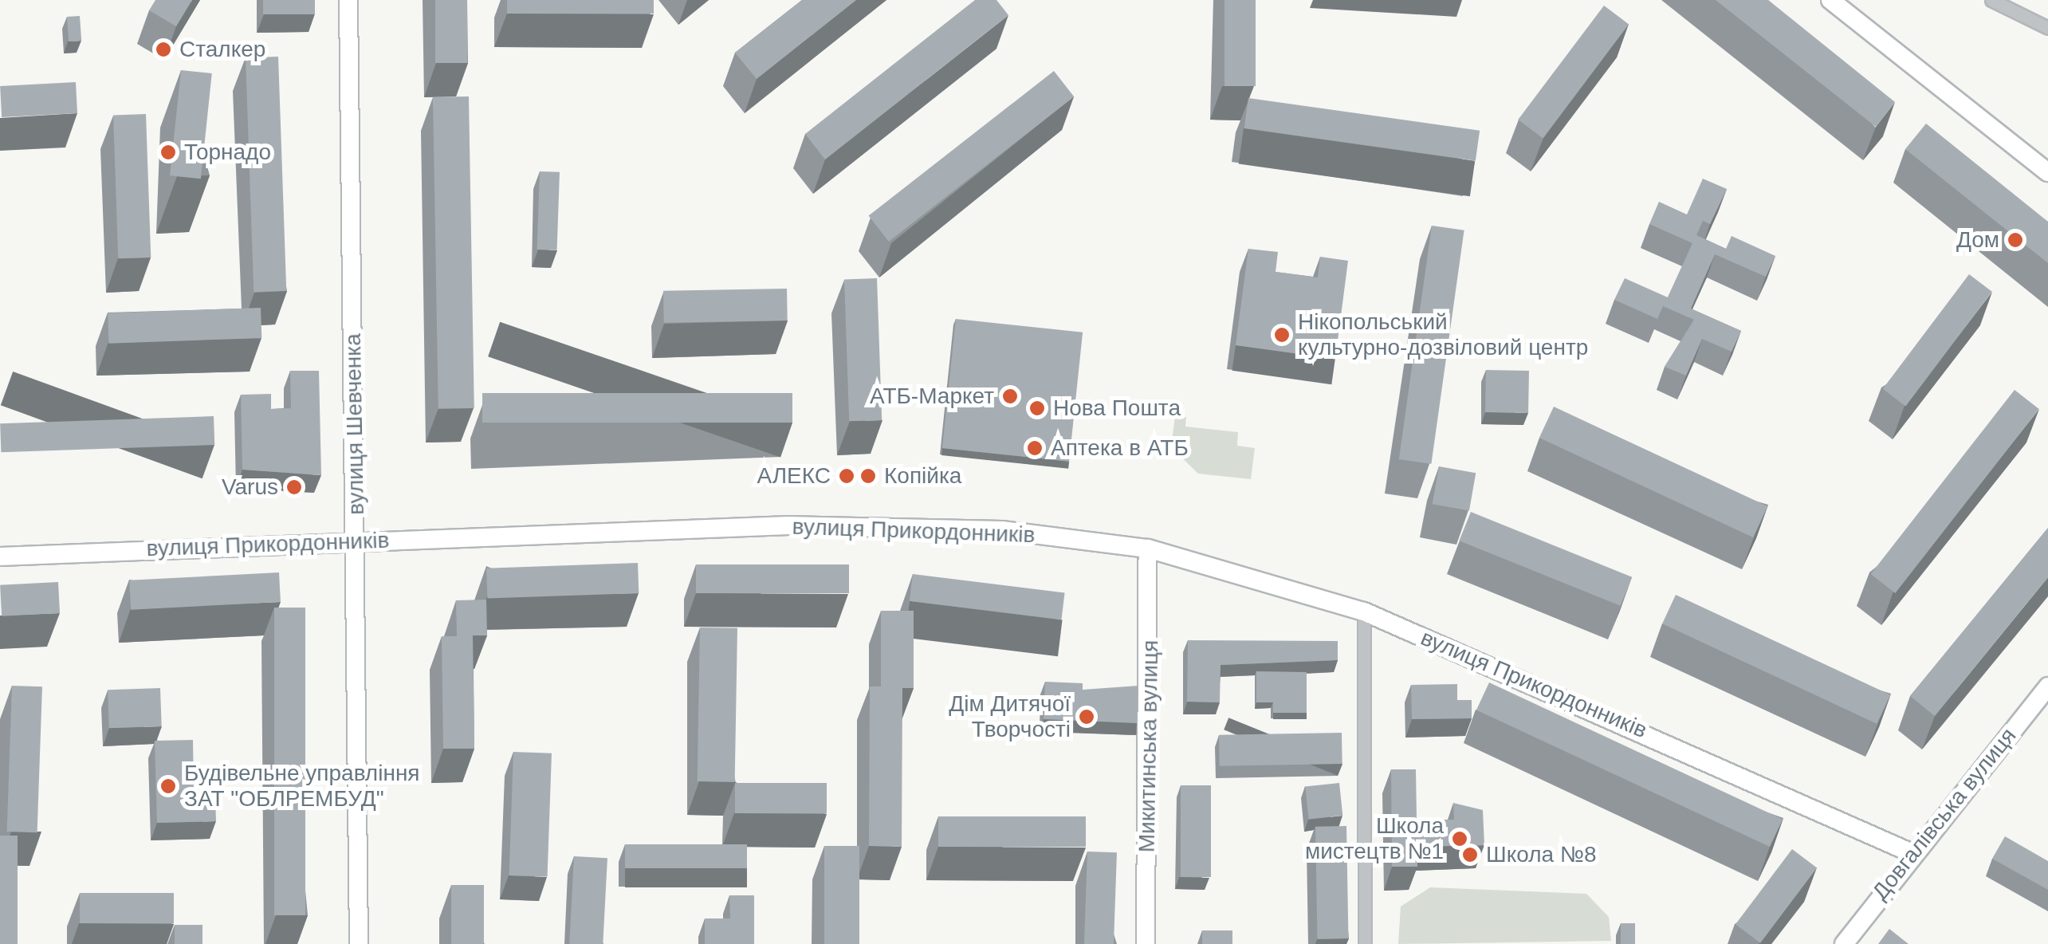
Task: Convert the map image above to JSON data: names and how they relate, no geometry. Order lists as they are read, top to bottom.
{
  "streets": {
    "main road": [
      "вулиця Шевченка",
      "вулиця Прикордонників",
      "Микитинська вулиця",
      "Довгалівська вулиця"
    ]
  },
  "crossings": [
    ["вулиця Шевченка", "вулиця Прикордонників"],
    ["вулиця Прикордонників", "Микитинська вулиця"],
    ["вулиця Прикордонників", "Довгалівська вулиця"]
  ],
  "places": [
    "Сталкер",
    "Торнадо",
    "Дом",
    "Нікопольський культурно-дозвіловий центр",
    "АТБ-Маркет",
    "Нова Пошта",
    "Аптека в АТБ",
    "АЛЕКС",
    "Копійка",
    "Varus",
    "Дім Дитячої Творчості",
    "Будівельне управління ЗАТ \"ОБЛРЕМБУД\"",
    "Школа мистецтв №1",
    "Школа №8"
  ]
}
